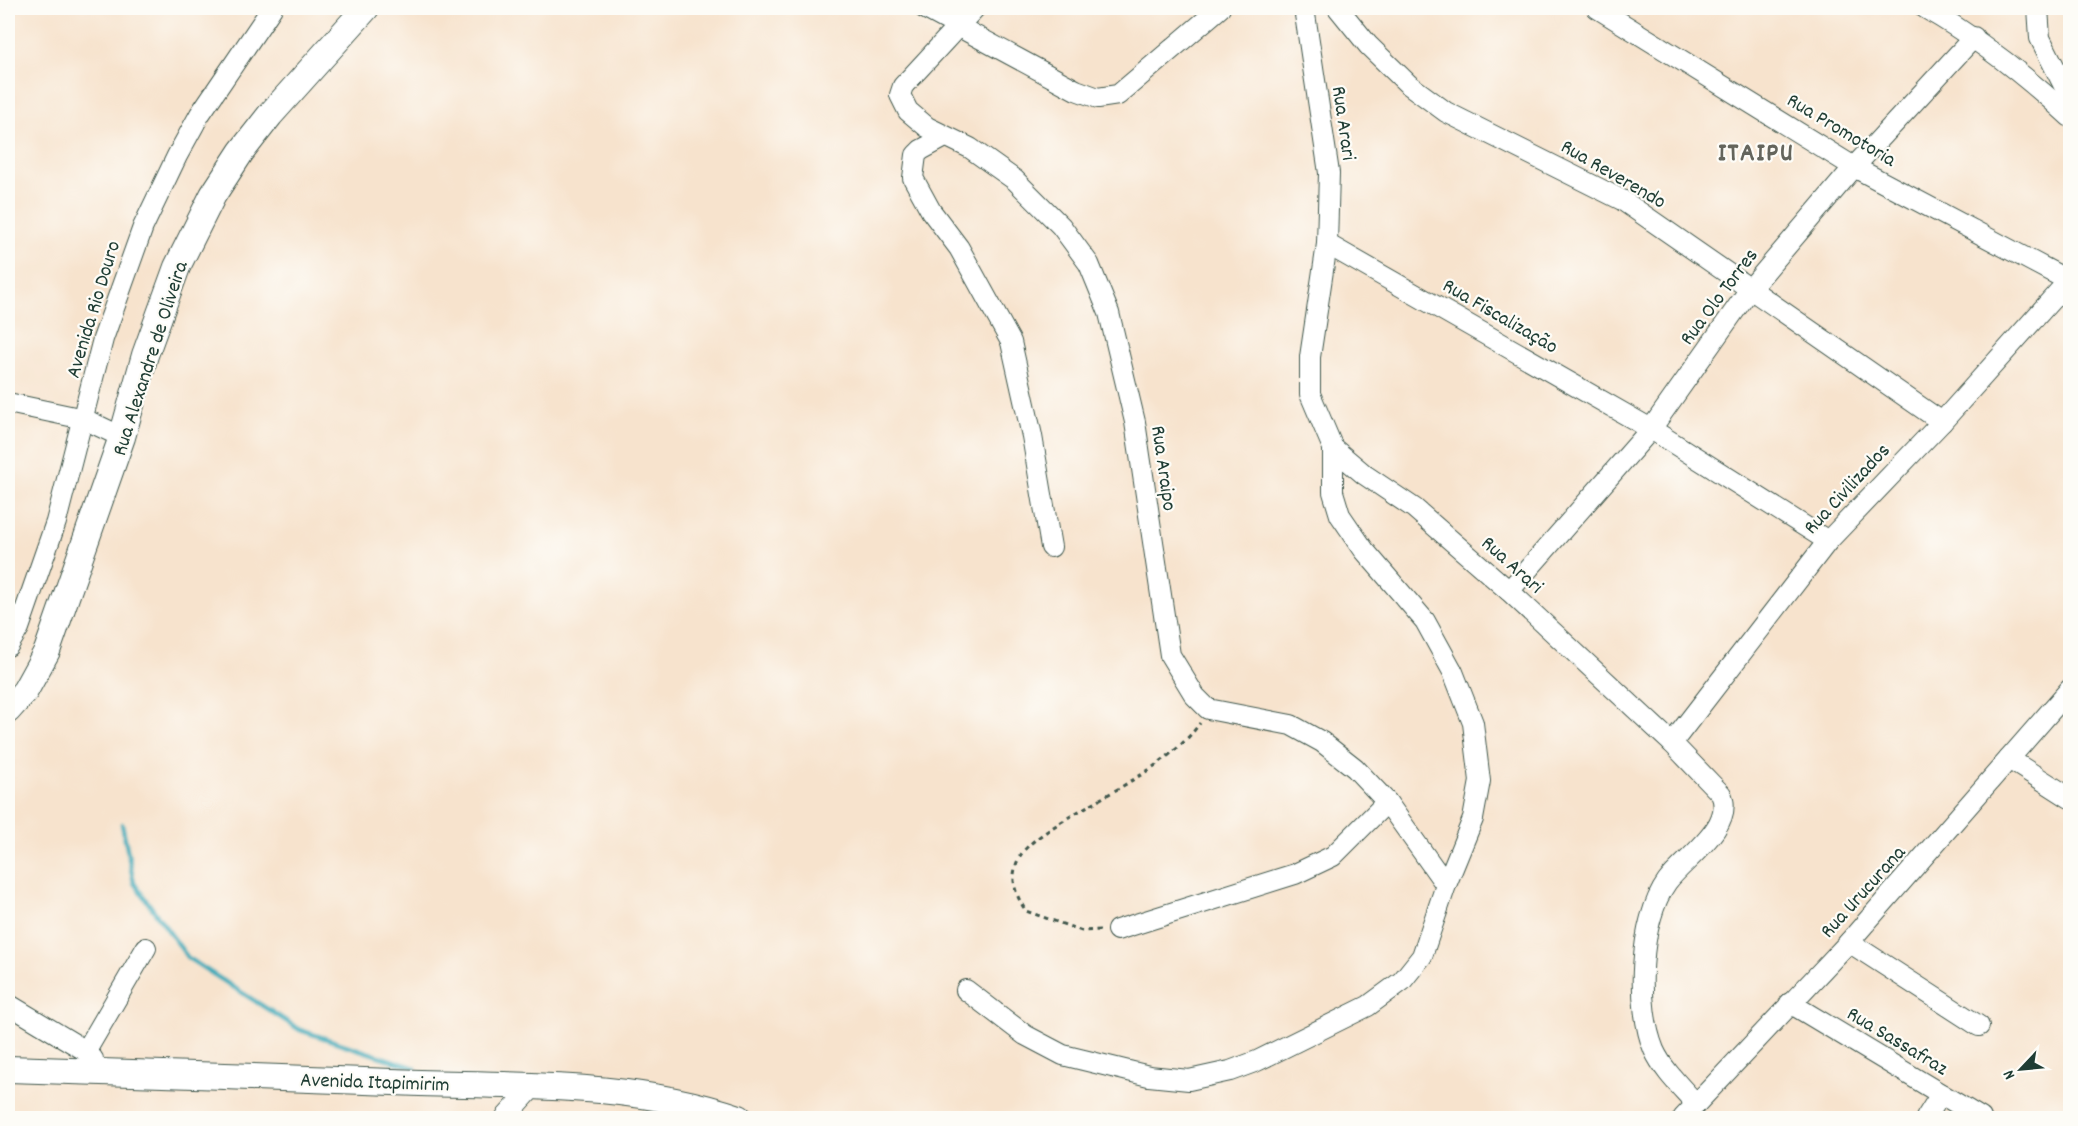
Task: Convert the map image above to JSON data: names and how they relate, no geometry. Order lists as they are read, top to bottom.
{
  "streets": {
    "main road": ["Rua Alexandre de Oliveira", "Avenida Itapimirim"],
    "street": [
      "Rua Arari",
      "Rua Promotoria",
      "Rua Reverendo",
      "Rua Olo Torres",
      "Avenida Rio Douro",
      "Rua Fiscalização",
      "Rua Araipo",
      "Rua Civilizados",
      "Rua Urucurana",
      "Rua Sassafraz"
    ]
  },
  "crossings": [
    ["Rua Arari", "Rua Olo Torres"],
    ["Rua Arari", "Rua Fiscalização"],
    ["Rua Arari", "Rua Civilizados"],
    ["Rua Arari", "Rua Urucurana"],
    ["Rua Promotoria", "Rua Olo Torres"],
    ["Rua Promotoria", "Rua Civilizados"],
    ["Rua Reverendo", "Rua Olo Torres"],
    ["Rua Olo Torres", "Rua Fiscalização"],
    ["Rua Urucurana", "Rua Sassafraz"]
  ],
  "districts": ["ITAIPU"],
  "north": "bottom left"
}
